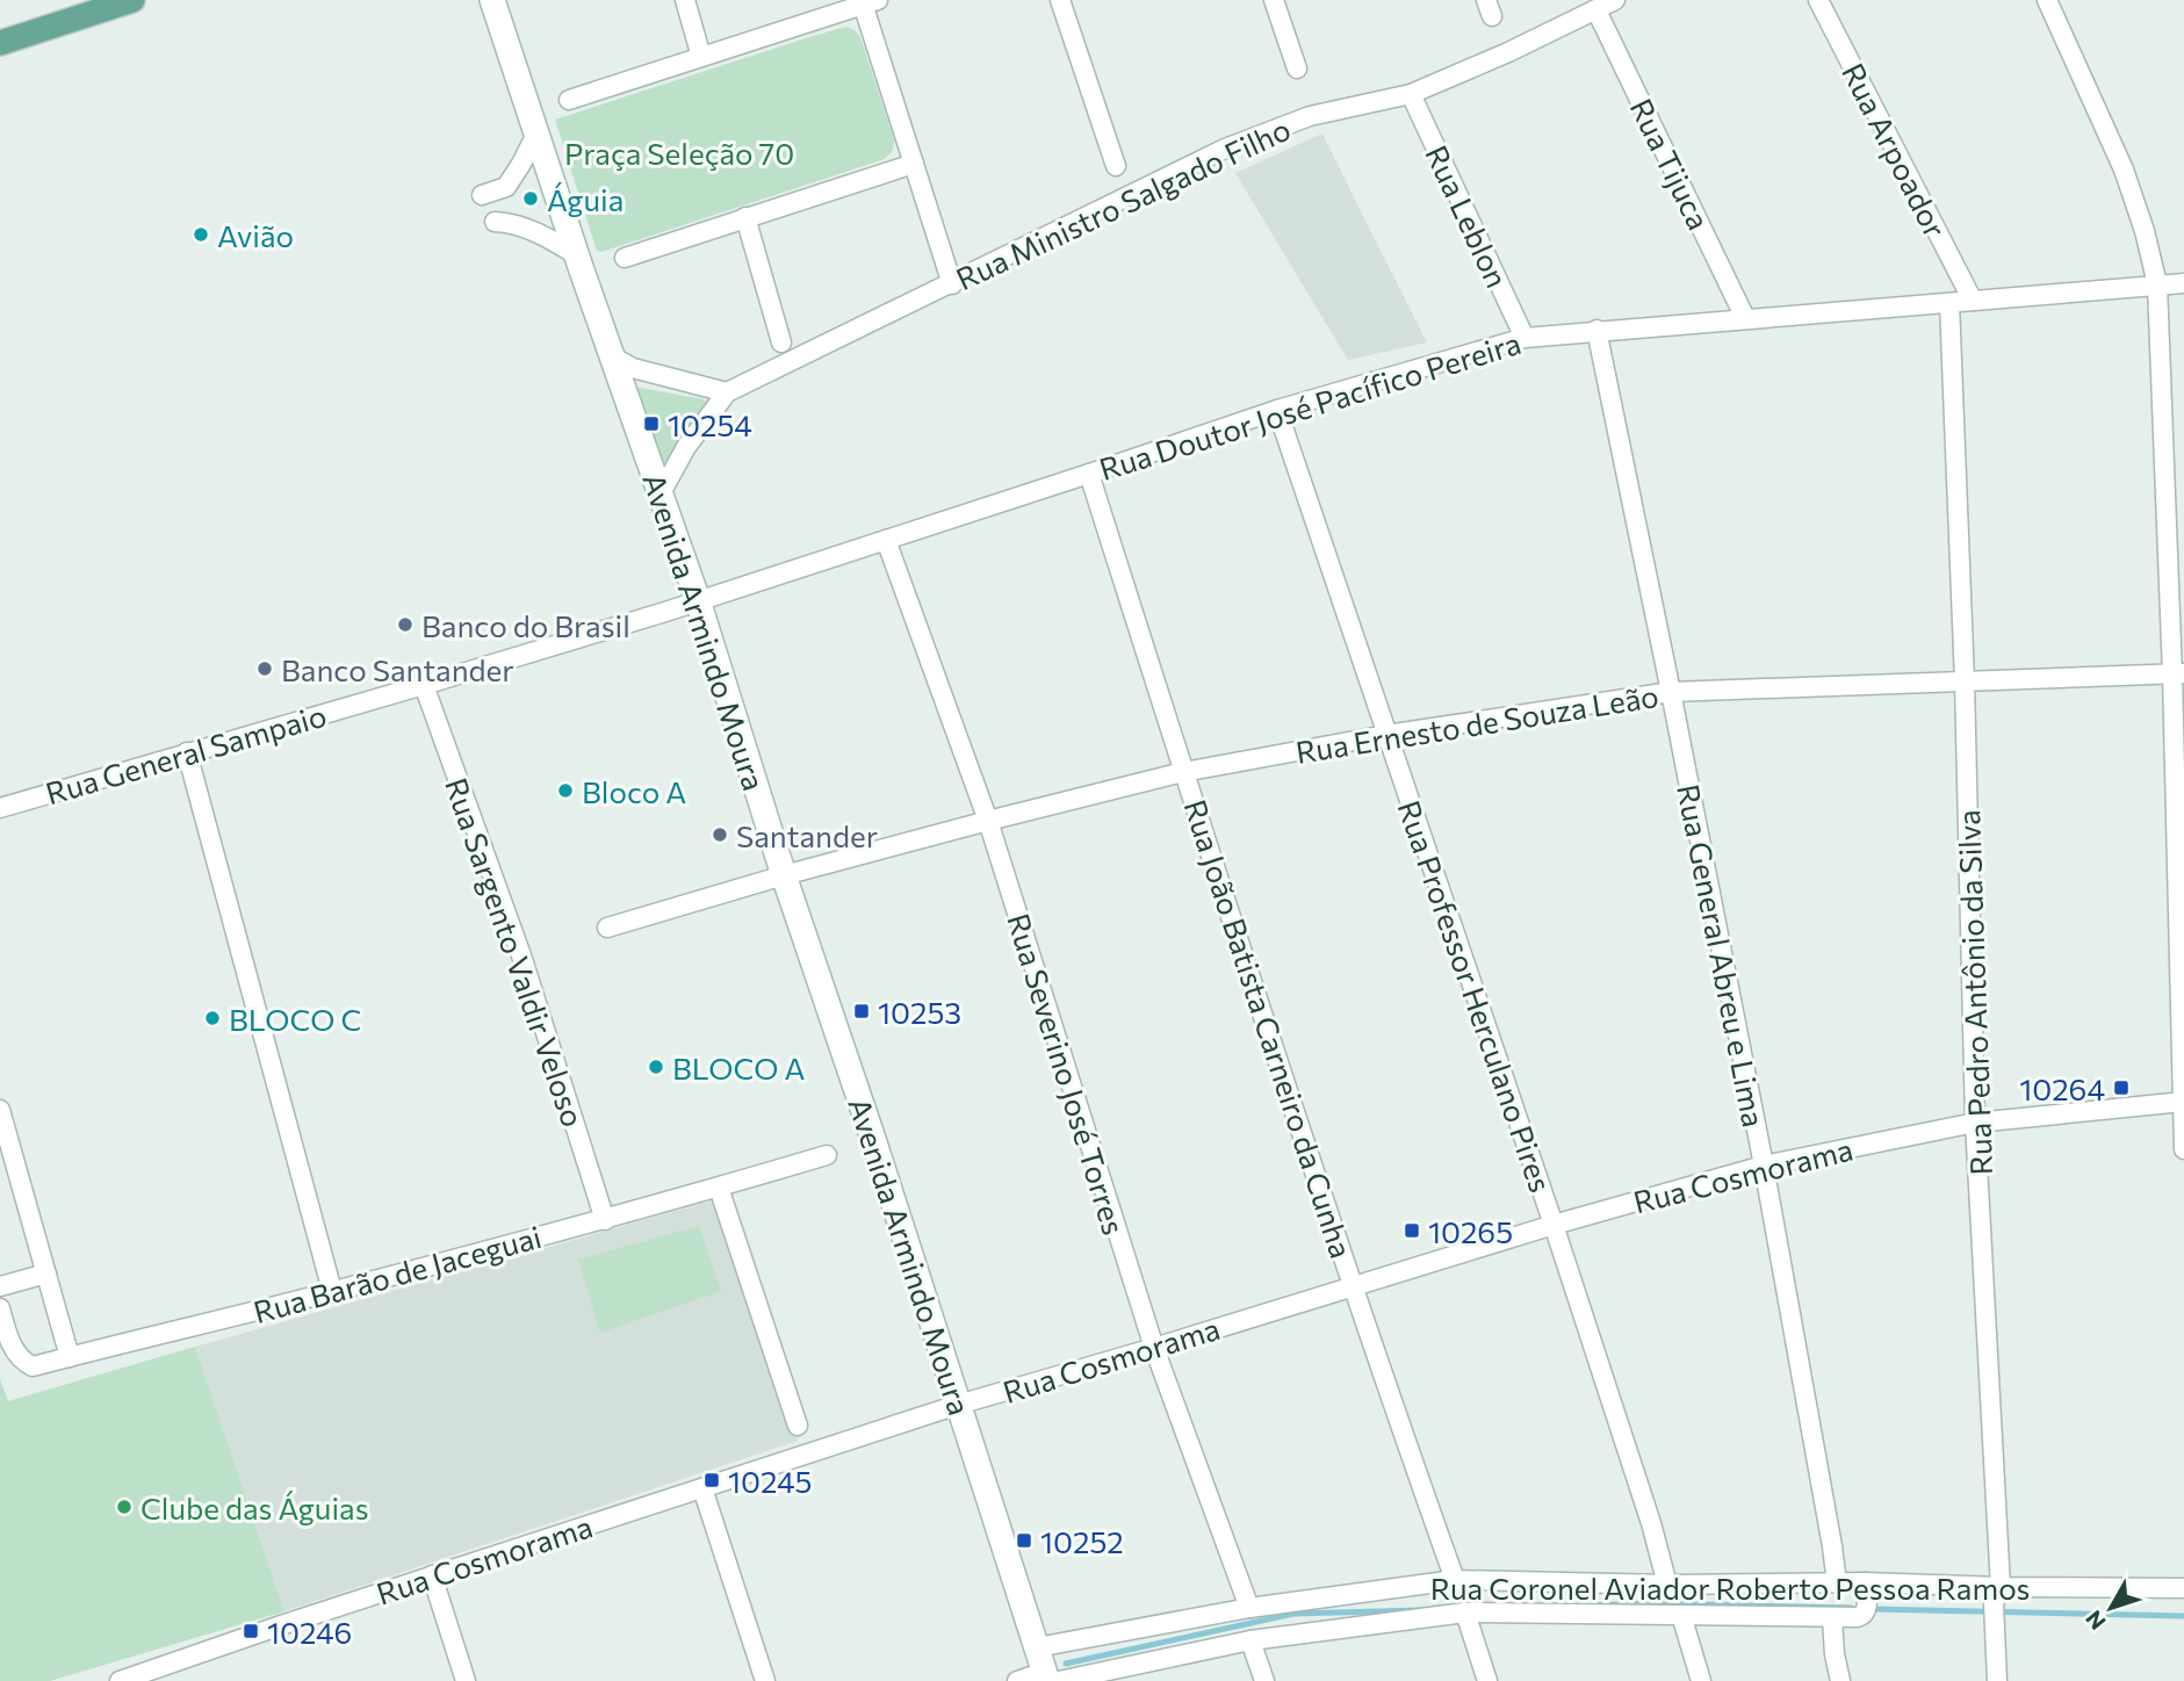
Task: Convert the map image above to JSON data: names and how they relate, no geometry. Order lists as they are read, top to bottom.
{
  "streets": {
    "main road": ["Avenida Armindo Moura"],
    "street": [
      "Rua Arpoador",
      "Rua Tijuca",
      "Rua Ministro Salgado Filho",
      "Rua Leblon",
      "Rua Doutor José Pacífico Pereira",
      "Rua Ernesto de Souza Leão",
      "Rua General Sampaio",
      "Rua Sargento Valdir Veloso",
      "Rua General Abreu e Lima",
      "Rua Pedro Antônio da Silva",
      "Rua Professor Herculano Pires",
      "Rua João Batista Carneiro da Cunha",
      "Rua Severino José Torres",
      "Rua Cosmorama",
      "Rua Barão de Jaceguai",
      "Rua Coronel Aviador Roberto Pessoa Ramos"
    ]
  },
  "crossings": [
    ["Rua Arpoador", "Rua Doutor José Pacífico Pereira"],
    ["Rua Tijuca", "Rua Ministro Salgado Filho"],
    ["Rua Tijuca", "Rua Doutor José Pacífico Pereira"],
    ["Rua Ministro Salgado Filho", "Rua Leblon"],
    ["Rua Ministro Salgado Filho", "Avenida Armindo Moura"],
    ["Rua Leblon", "Rua Doutor José Pacífico Pereira"],
    ["Rua Doutor José Pacífico Pereira", "Avenida Armindo Moura"],
    ["Rua Doutor José Pacífico Pereira", "Rua General Sampaio"],
    ["Rua Doutor José Pacífico Pereira", "Rua General Abreu e Lima"],
    ["Rua Doutor José Pacífico Pereira", "Rua Pedro Antônio da Silva"],
    ["Rua Doutor José Pacífico Pereira", "Rua Professor Herculano Pires"],
    ["Rua Doutor José Pacífico Pereira", "Rua João Batista Carneiro da Cunha"],
    ["Rua Doutor José Pacífico Pereira", "Rua Severino José Torres"],
    ["Avenida Armindo Moura", "Rua Ernesto de Souza Leão"],
    ["Avenida Armindo Moura", "Rua General Sampaio"],
    ["Avenida Armindo Moura", "Rua Cosmorama"],
    ["Avenida Armindo Moura", "Rua Coronel Aviador Roberto Pessoa Ramos"],
    ["Rua Ernesto de Souza Leão", "Rua General Abreu e Lima"],
    ["Rua Ernesto de Souza Leão", "Rua Pedro Antônio da Silva"],
    ["Rua Ernesto de Souza Leão", "Rua Professor Herculano Pires"],
    ["Rua Ernesto de Souza Leão", "Rua João Batista Carneiro da Cunha"],
    ["Rua Ernesto de Souza Leão", "Rua Severino José Torres"],
    ["Rua General Sampaio", "Rua Sargento Valdir Veloso"],
    ["Rua Sargento Valdir Veloso", "Rua Barão de Jaceguai"],
    ["Rua General Abreu e Lima", "Rua Cosmorama"],
    ["Rua General Abreu e Lima", "Rua Coronel Aviador Roberto Pessoa Ramos"],
    ["Rua Pedro Antônio da Silva", "Rua Cosmorama"],
    ["Rua Pedro Antônio da Silva", "Rua Coronel Aviador Roberto Pessoa Ramos"],
    ["Rua Professor Herculano Pires", "Rua Cosmorama"],
    ["Rua Professor Herculano Pires", "Rua Coronel Aviador Roberto Pessoa Ramos"],
    ["Rua João Batista Carneiro da Cunha", "Rua Cosmorama"],
    ["Rua João Batista Carneiro da Cunha", "Rua Coronel Aviador Roberto Pessoa Ramos"],
    ["Rua Severino José Torres", "Rua Cosmorama"],
    ["Rua Severino José Torres", "Rua Coronel Aviador Roberto Pessoa Ramos"]
  ],
  "parks": ["Praça Seleção 70"],
  "places": {
    "other": [
      "Águia",
      "Avião",
      "Banco do Brasil",
      "Banco Santander",
      "Bloco A",
      "Santander",
      "BLOCO C",
      "BLOCO A",
      "Clube das Águias"
    ],
    "transit": [
      "10254",
      "10253",
      "10264",
      "10265",
      "10245",
      "10252",
      "10246"
    ]
  },
  "north": "bottom left"
}
